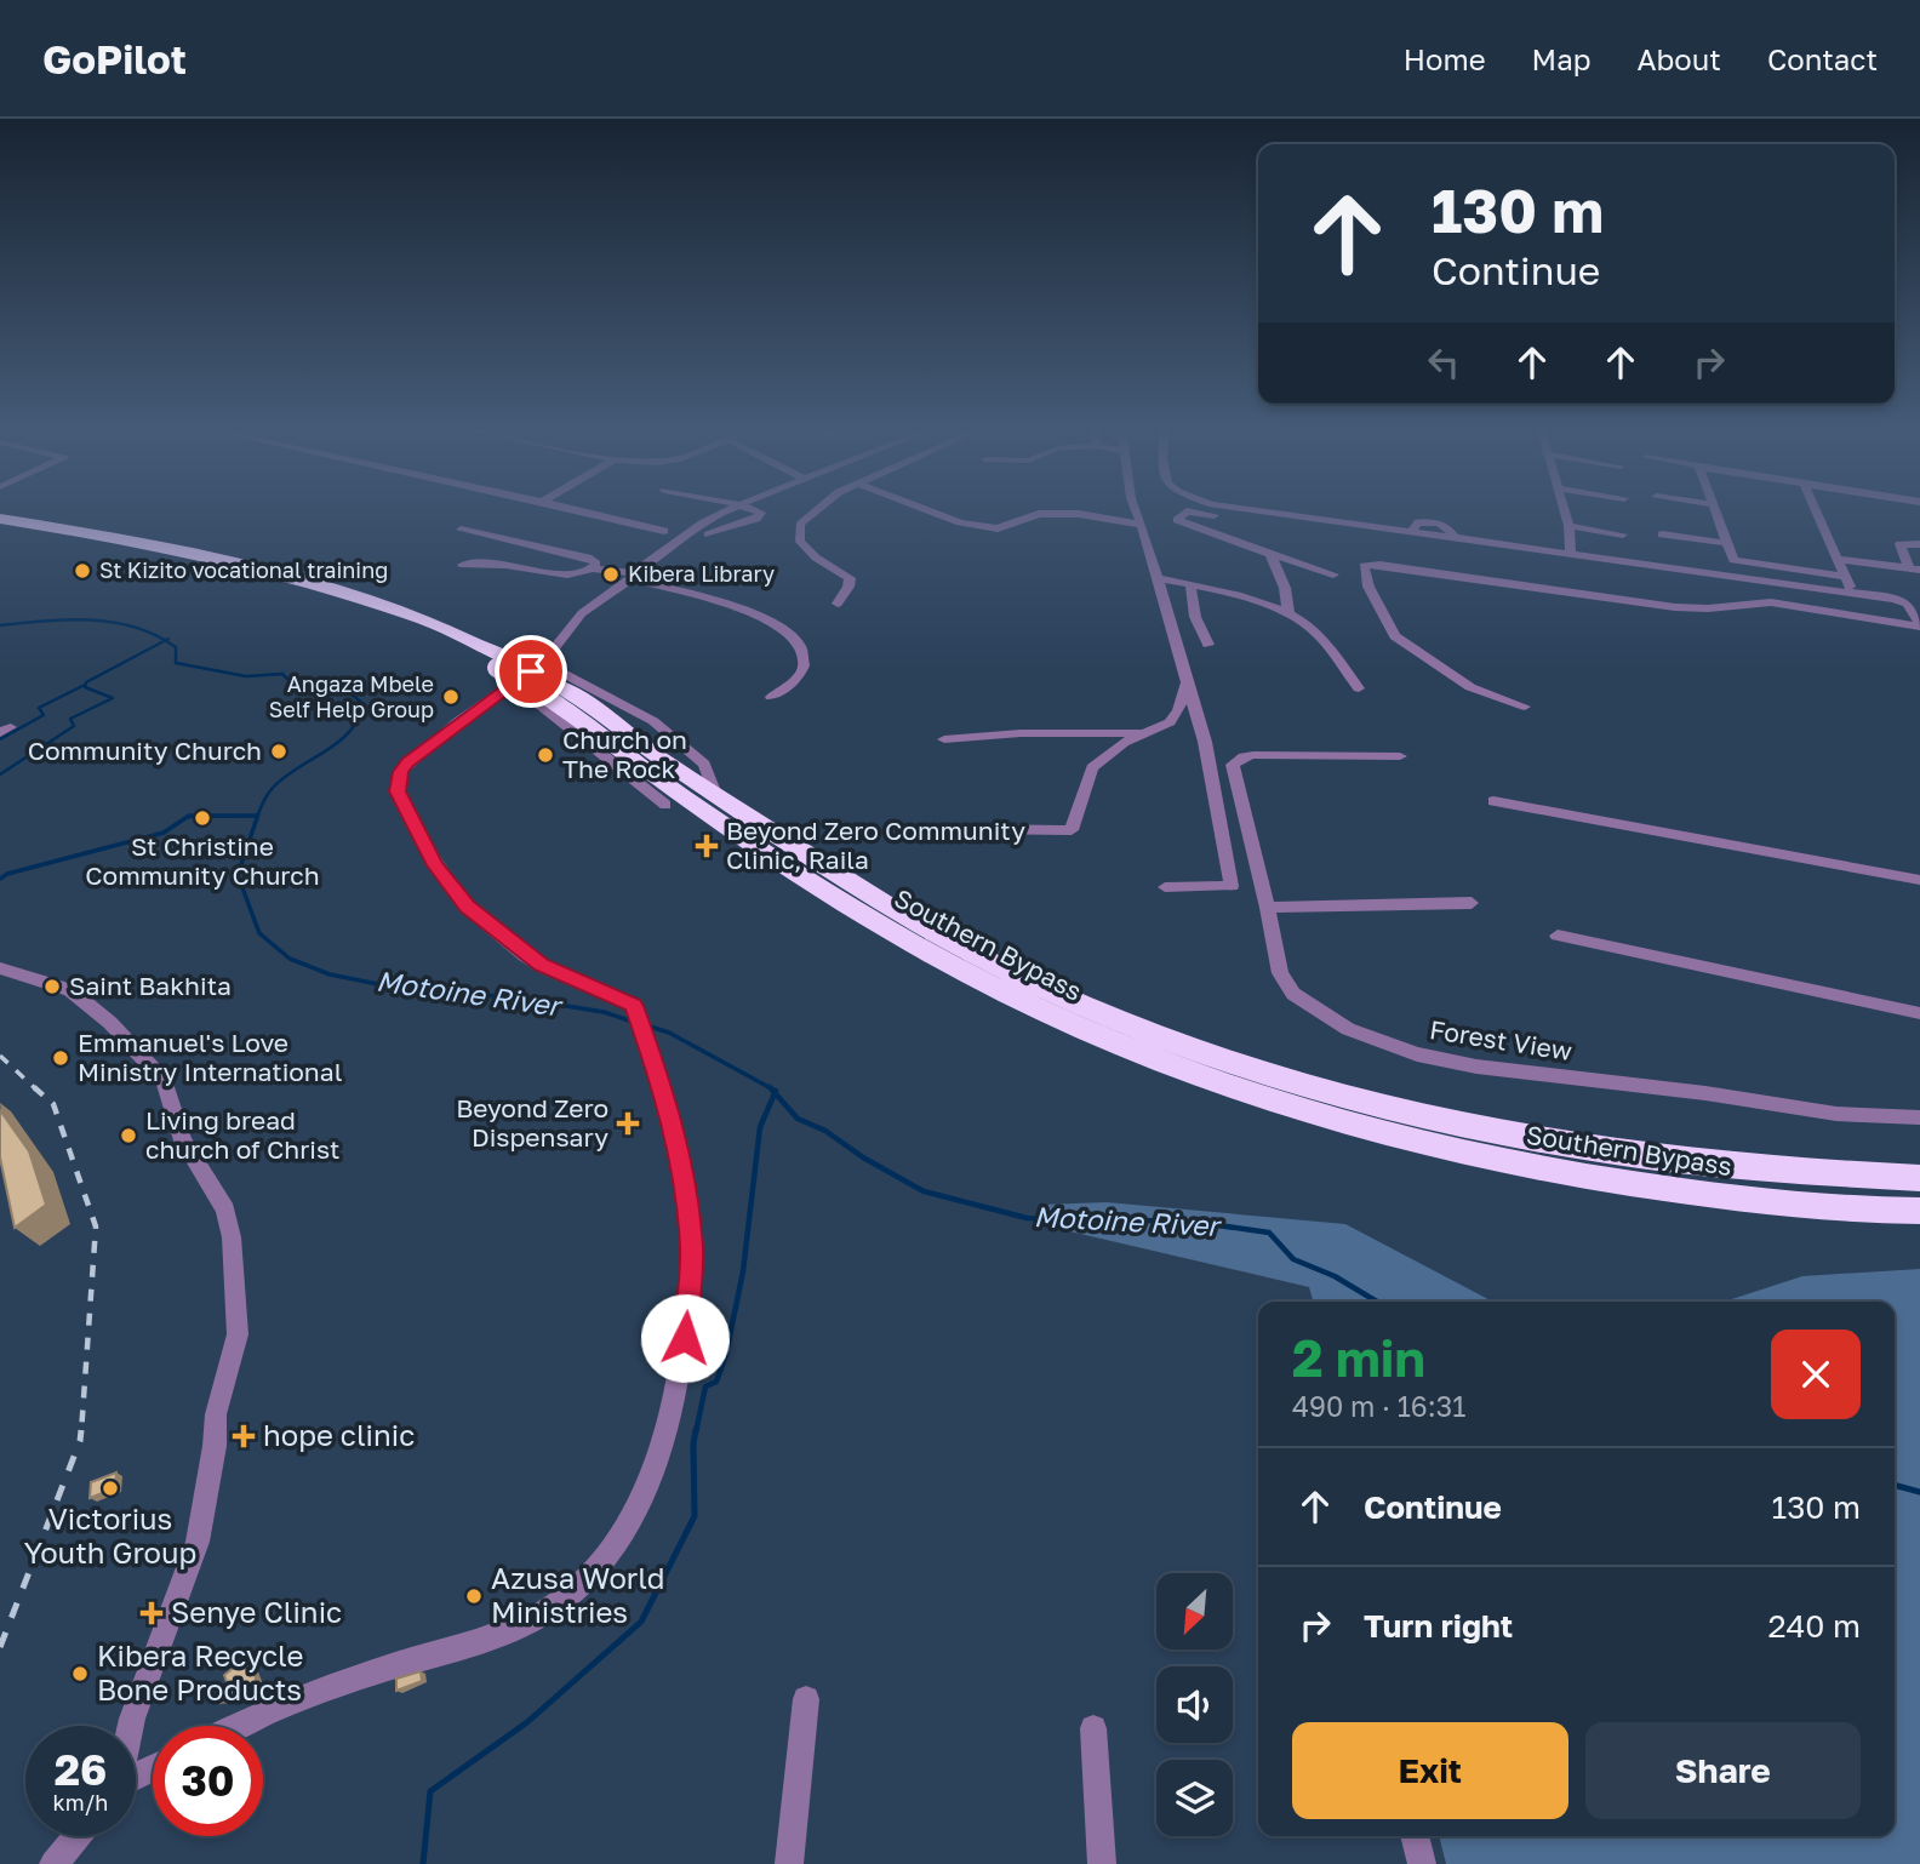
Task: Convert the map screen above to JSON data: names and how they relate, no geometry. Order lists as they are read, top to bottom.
{
  "streets": {
    "highway": ["Southern Bypass"],
    "street": ["Forest View"]
  },
  "water": ["Motoine River"],
  "places": {
    "other": [
      "St Kizito vocational training",
      "Kibera Library",
      "Angaza Mbele Self Help Group",
      "Community Church",
      "Church on The Rock",
      "St Christine Community Church",
      "Saint Bakhita",
      "Emmanuel's Love Ministry International",
      "Living bread church of Christ",
      "Victorius Youth Group",
      "Azusa World Ministries",
      "Kibera Recycle Bone Products"
    ],
    "health": [
      "Beyond Zero Community Clinic, Raila",
      "Beyond Zero Dispensary",
      "hope clinic",
      "Senye Clinic"
    ]
  },
  "north": "bottom left",
  "page": {
    "header": "GoPilot",
    "nav": [
      "Home",
      "Map",
      "About",
      "Contact"
    ],
    "turn": ["130 m", "Continue"],
    "heading": ["2 min", "490 m · 16:31"],
    "list": [
      {
        "name": "Continue",
        "value": "130 m"
      },
      {
        "name": "Turn right",
        "value": "240 m"
      }
    ],
    "buttons": ["Exit", "Share"],
    "speed": "26 km/h",
    "limit": "30"
  }
}
